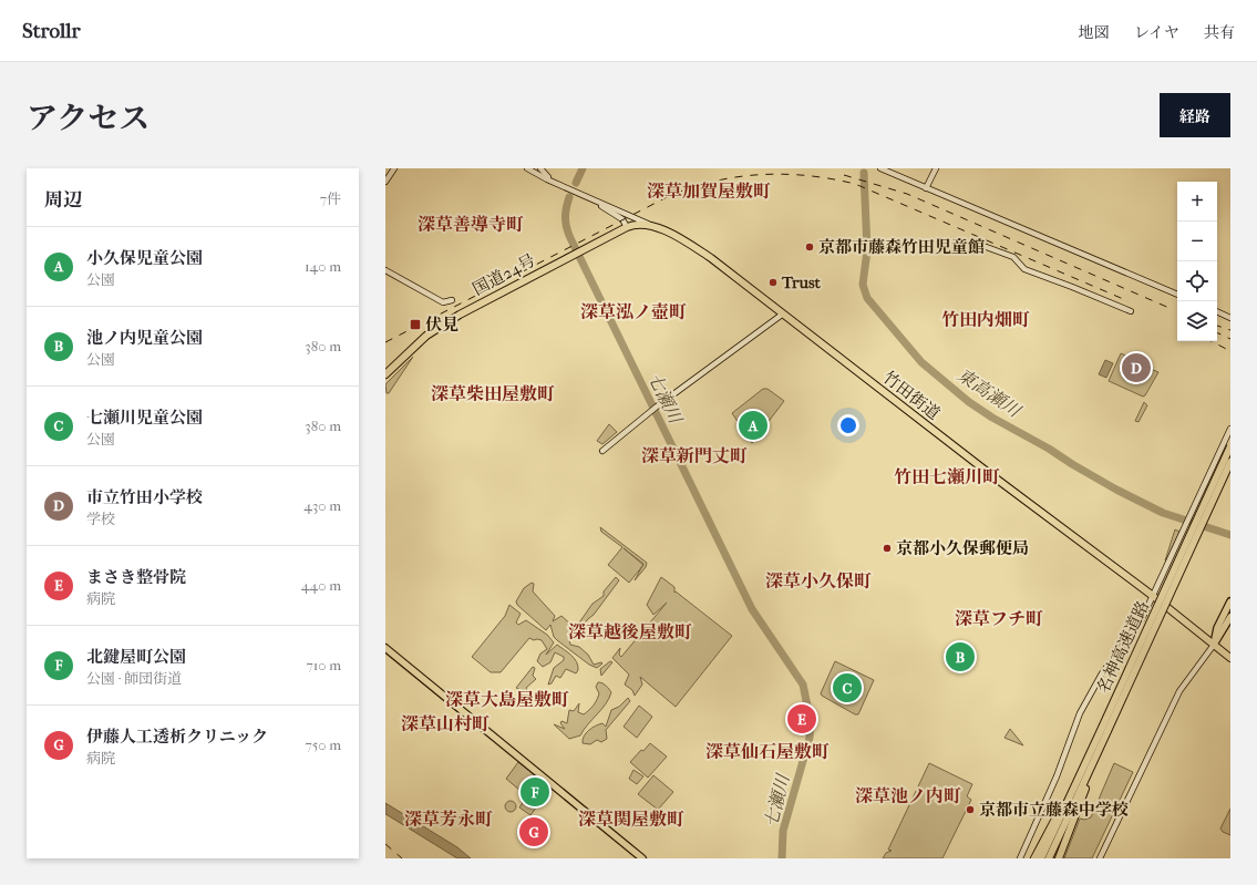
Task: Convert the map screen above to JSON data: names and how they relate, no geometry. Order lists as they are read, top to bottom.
{
  "streets": {
    "highway": ["国道24号", "竹田街道", "名神高速道路"]
  },
  "crossings": [
    ["国道24号", "竹田街道"]
  ],
  "districts": [
    "深草加賀屋敷町",
    "深草善導寺町",
    "深草泓ノ壺町",
    "竹田内畑町",
    "深草柴田屋敷町",
    "深草新門丈町",
    "竹田七瀬川町",
    "深草小久保町",
    "深草フチ町",
    "深草越後屋敷町",
    "深草大島屋敷町",
    "深草山村町",
    "深草仙石屋敷町",
    "深草池ノ内町",
    "深草芳永町",
    "深草関屋敷町"
  ],
  "water": ["東高瀬川", "七瀬川"],
  "places": {
    "other": [
      "京都市藤森竹田児童館",
      "Trust",
      "京都小久保郵便局",
      "京都市立藤森中学校"
    ],
    "transit": ["伏見"]
  },
  "page": {
    "header": "Strollr",
    "nav": ["地図", "レイヤ", "共有"],
    "title": "アクセス",
    "buttons": "経路",
    "heading": ["周辺", "7件"],
    "map_buttons": ["+", "−"],
    "list": [
      {
        "mark": "A",
        "name": "小久保児童公園",
        "note": "公園",
        "value": "140 m"
      },
      {
        "mark": "B",
        "name": "池ノ内児童公園",
        "note": "公園",
        "value": "380 m"
      },
      {
        "mark": "C",
        "name": "七瀬川児童公園",
        "note": "公園",
        "value": "380 m"
      },
      {
        "mark": "D",
        "name": "市立竹田小学校",
        "note": "学校",
        "value": "430 m"
      },
      {
        "mark": "E",
        "name": "まさき整骨院",
        "note": "病院",
        "value": "440 m"
      },
      {
        "mark": "F",
        "name": "北鍵屋町公園",
        "note": "公園 · 師団街道",
        "value": "710 m"
      },
      {
        "mark": "G",
        "name": "伊藤人工透析クリニック",
        "note": "病院",
        "value": "750 m"
      }
    ],
    "pins": [
      "D",
      "A",
      "B",
      "C",
      "E",
      "F",
      "G"
    ]
  }
}
